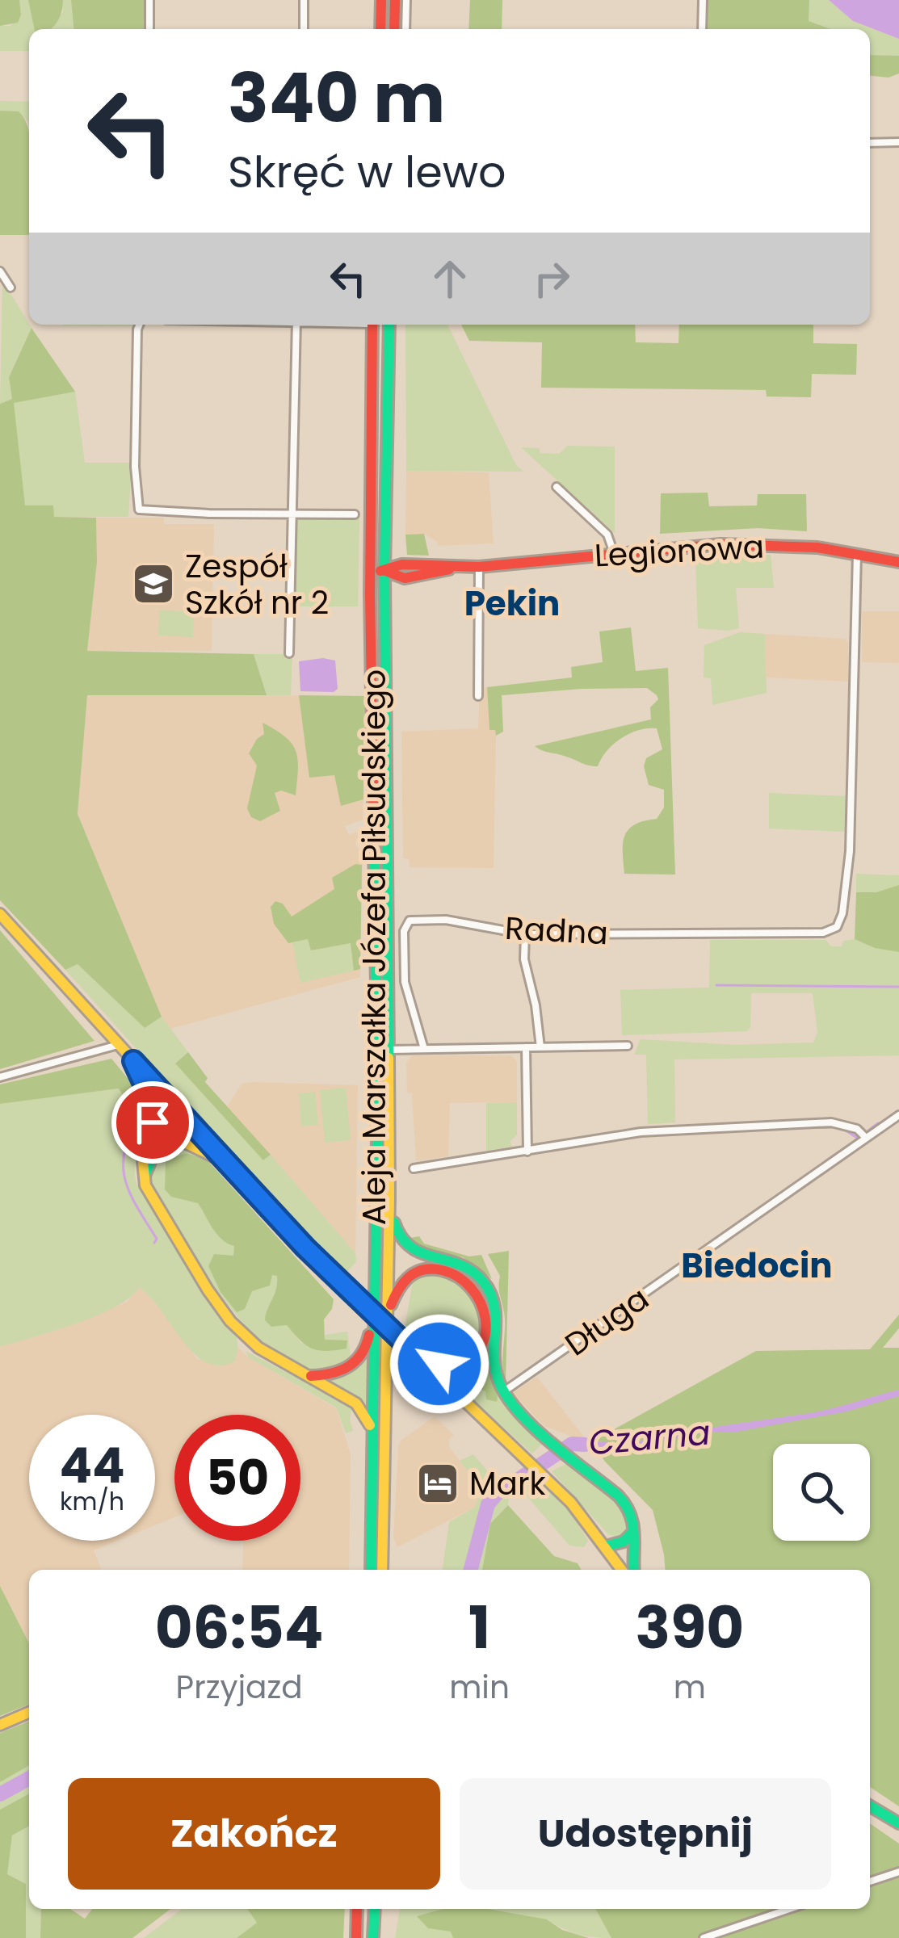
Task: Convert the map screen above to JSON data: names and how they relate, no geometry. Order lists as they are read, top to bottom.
{
  "streets": {
    "main road": ["Legionowa", "Aleja Marszałka Józefa Piłsudskiego"],
    "street": ["Radna", "Długa"]
  },
  "crossings": [
    ["Legionowa", "Radna"],
    ["Legionowa", "Aleja Marszałka Józefa Piłsudskiego"]
  ],
  "districts": ["Pekin", "Biedocin"],
  "water": ["Czarna"],
  "places": {
    "school or university": ["Zespół Szkół nr 2"],
    "hotel": ["Mark"]
  },
  "page": {
    "turn": ["340 m", "Skręć w lewo"],
    "speed": "44 km/h",
    "limit": "50",
    "eta": [
      "06:54",
      "Przyjazd",
      "1",
      "min",
      "390",
      "m"
    ],
    "buttons": ["Zakończ", "Udostępnij"]
  }
}
